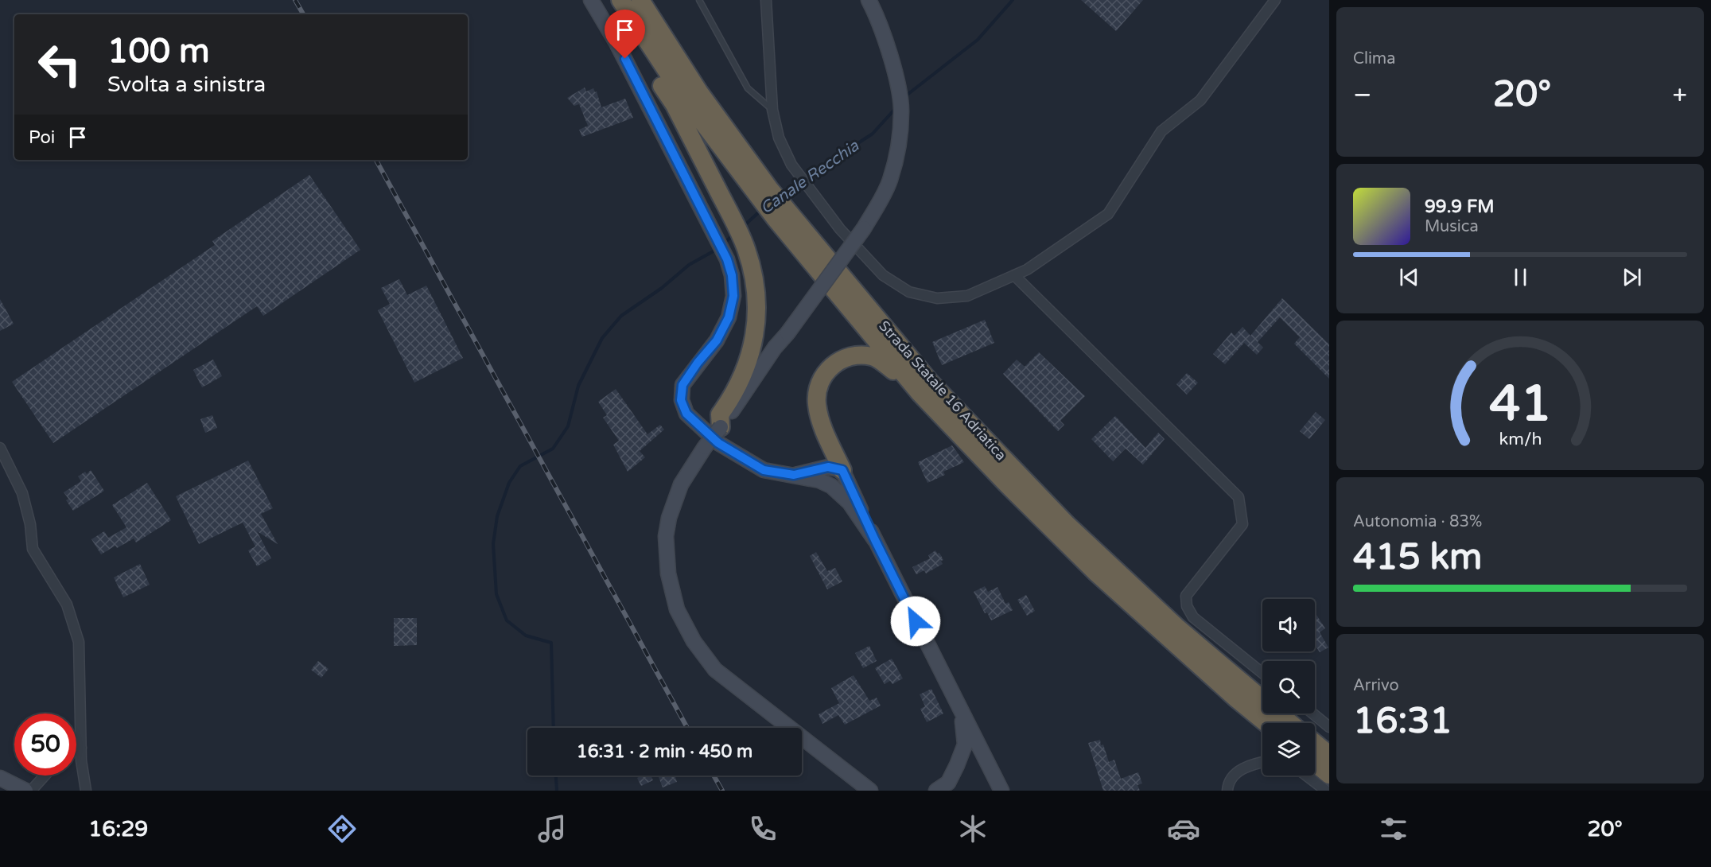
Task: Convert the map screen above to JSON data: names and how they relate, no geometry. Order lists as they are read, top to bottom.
{
  "streets": {
    "highway": ["Strada Statale 16 Adriatica"]
  },
  "water": ["Canale Recchia"],
  "page": {
    "tile": [
      "Clima",
      ["Autonomia · 83%", "415 km"],
      ["Arrivo", "16:31"]
    ],
    "turn": ["100 m", "Svolta a sinistra"],
    "heat": ["−", "20°", "+"],
    "then": "Poi",
    "song": ["99.9 FM", "Musica"],
    "limit": "50",
    "trip": "16:31 · 2 min · 450 m",
    "tabs": ["16:29", "20°"],
    "gauge": ["41", "km/h"]
  }
}
